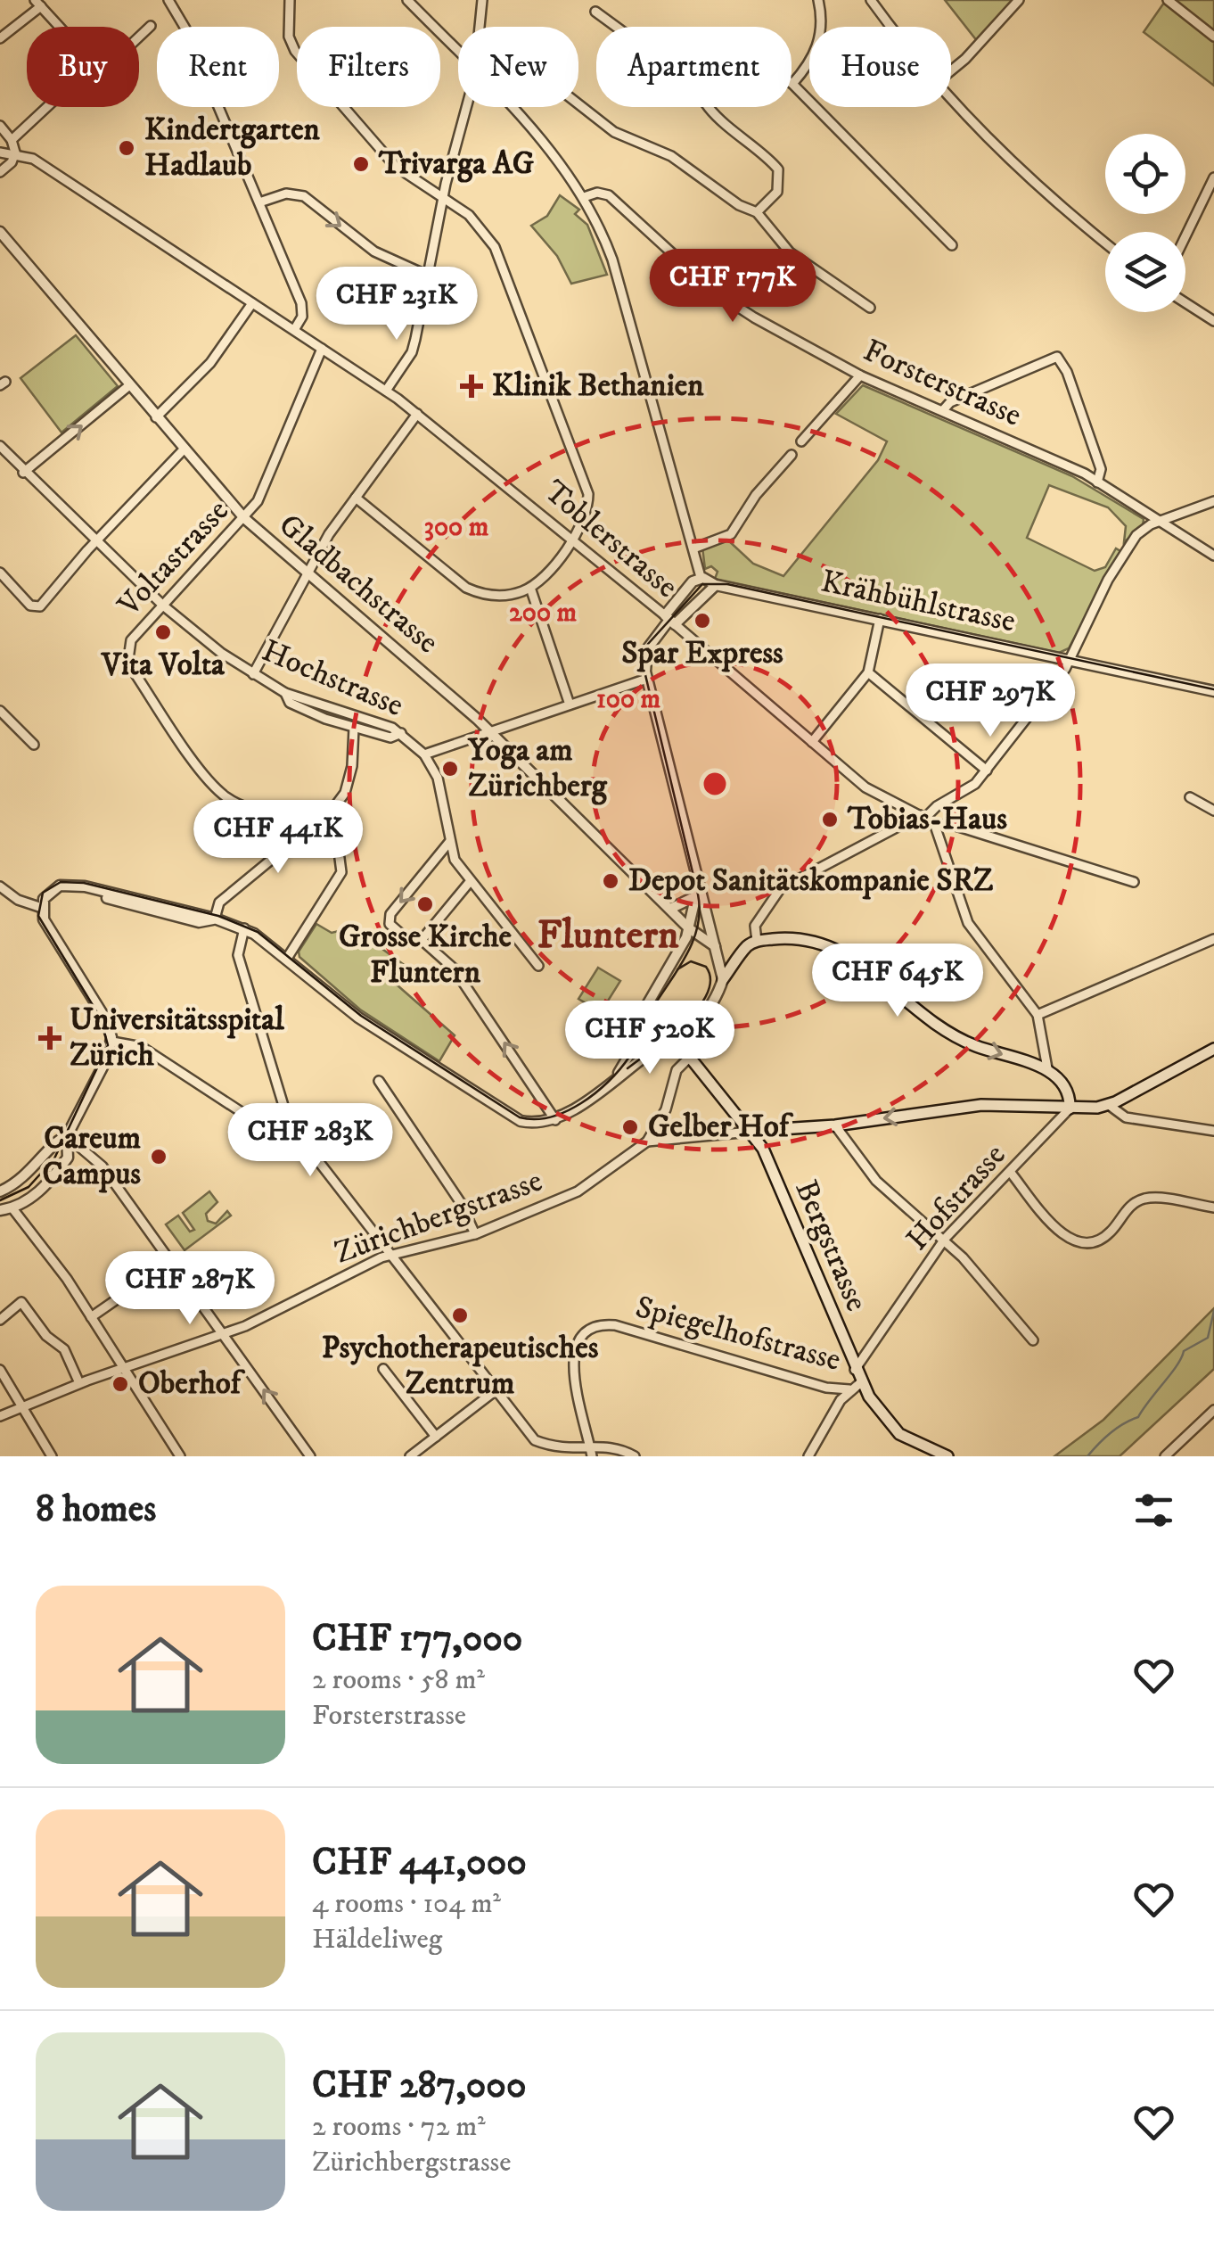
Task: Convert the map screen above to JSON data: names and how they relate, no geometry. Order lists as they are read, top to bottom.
{
  "streets": {
    "main road": ["Bergstrasse"],
    "street": [
      "Forsterstrasse",
      "Toblerstrasse",
      "Voltastrasse",
      "Gladbachstrasse",
      "Krähbühlstrasse",
      "Hochstrasse",
      "Hofstrasse",
      "Zürichbergstrasse",
      "Spiegelhofstrasse"
    ]
  },
  "crossings": [
    ["Toblerstrasse", "Voltastrasse"],
    ["Voltastrasse", "Gladbachstrasse"],
    ["Voltastrasse", "Hochstrasse"],
    ["Hofstrasse", "Bergstrasse"]
  ],
  "districts": ["Fluntern"],
  "places": {
    "other": [
      "Kindertgarten Hadlaub",
      "Trivarga AG",
      "Spar Express",
      "Vita Volta",
      "Yoga am Zürichberg",
      "Tobias-Haus",
      "Depot Sanitätskompanie SRZ",
      "Grosse Kirche Fluntern",
      "Gelber Hof",
      "Careum Campus",
      "Psychotherapeutisches Zentrum",
      "Oberhof"
    ],
    "health": ["Klinik Bethanien", "Universitätsspital Zürich"]
  },
  "page": {
    "chip": [
      "Buy",
      "Rent",
      "Filters",
      "New",
      "Apartment",
      "House"
    ],
    "price": [
      "CHF 177K",
      "CHF 231K",
      "CHF 297K",
      "CHF 441K",
      "CHF 645K",
      "CHF 520K",
      "CHF 283K",
      "CHF 287K"
    ],
    "heading": "8 homes",
    "list": [
      {
        "name": "CHF 177,000",
        "note": "2 rooms · 58 m² · Forsterstrasse"
      },
      {
        "name": "CHF 441,000",
        "note": "4 rooms · 104 m² · Häldeliweg"
      },
      {
        "name": "CHF 287,000",
        "note": "2 rooms · 72 m² · Zürichbergstrasse"
      }
    ]
  },
  "rings": ["300 m", "200 m", "100 m"]
}
